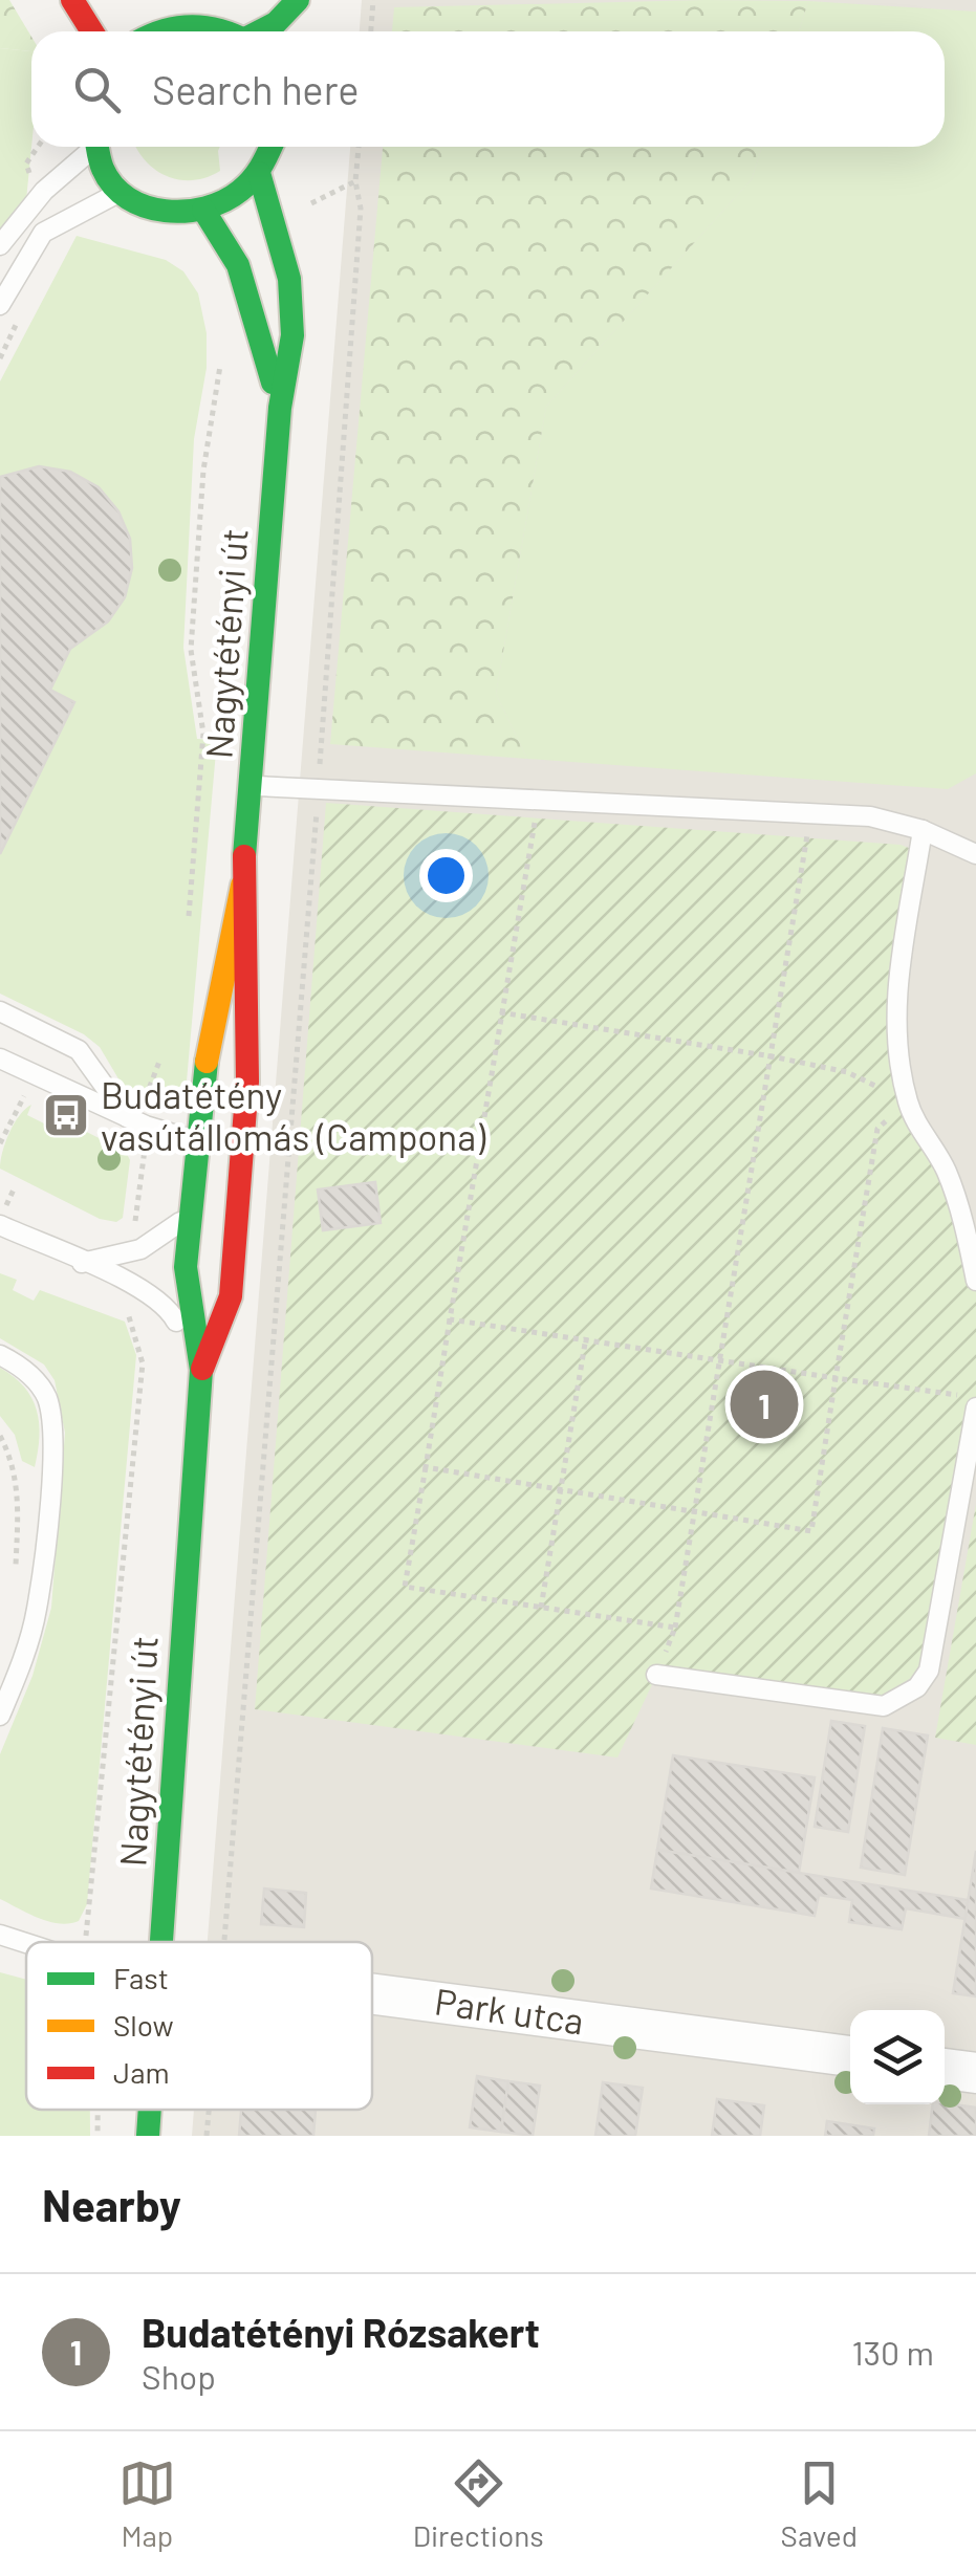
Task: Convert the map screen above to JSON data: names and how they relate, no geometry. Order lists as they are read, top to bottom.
{
  "streets": {
    "main road": ["Nagytétényi út"],
    "street": ["Park utca"]
  },
  "places": {
    "bus stop": ["Budatétény vasútállomás (Campona)"]
  },
  "legend": ["Fast", "Slow", "Jam"],
  "page": {
    "search": "Search here",
    "pins": "1",
    "heading": "Nearby",
    "list": [
      {
        "mark": "1",
        "name": "Budatétényi Rózsakert",
        "note": "Shop",
        "value": "130 m"
      }
    ],
    "nav": ["Map", "Directions", "Saved"]
  }
}
